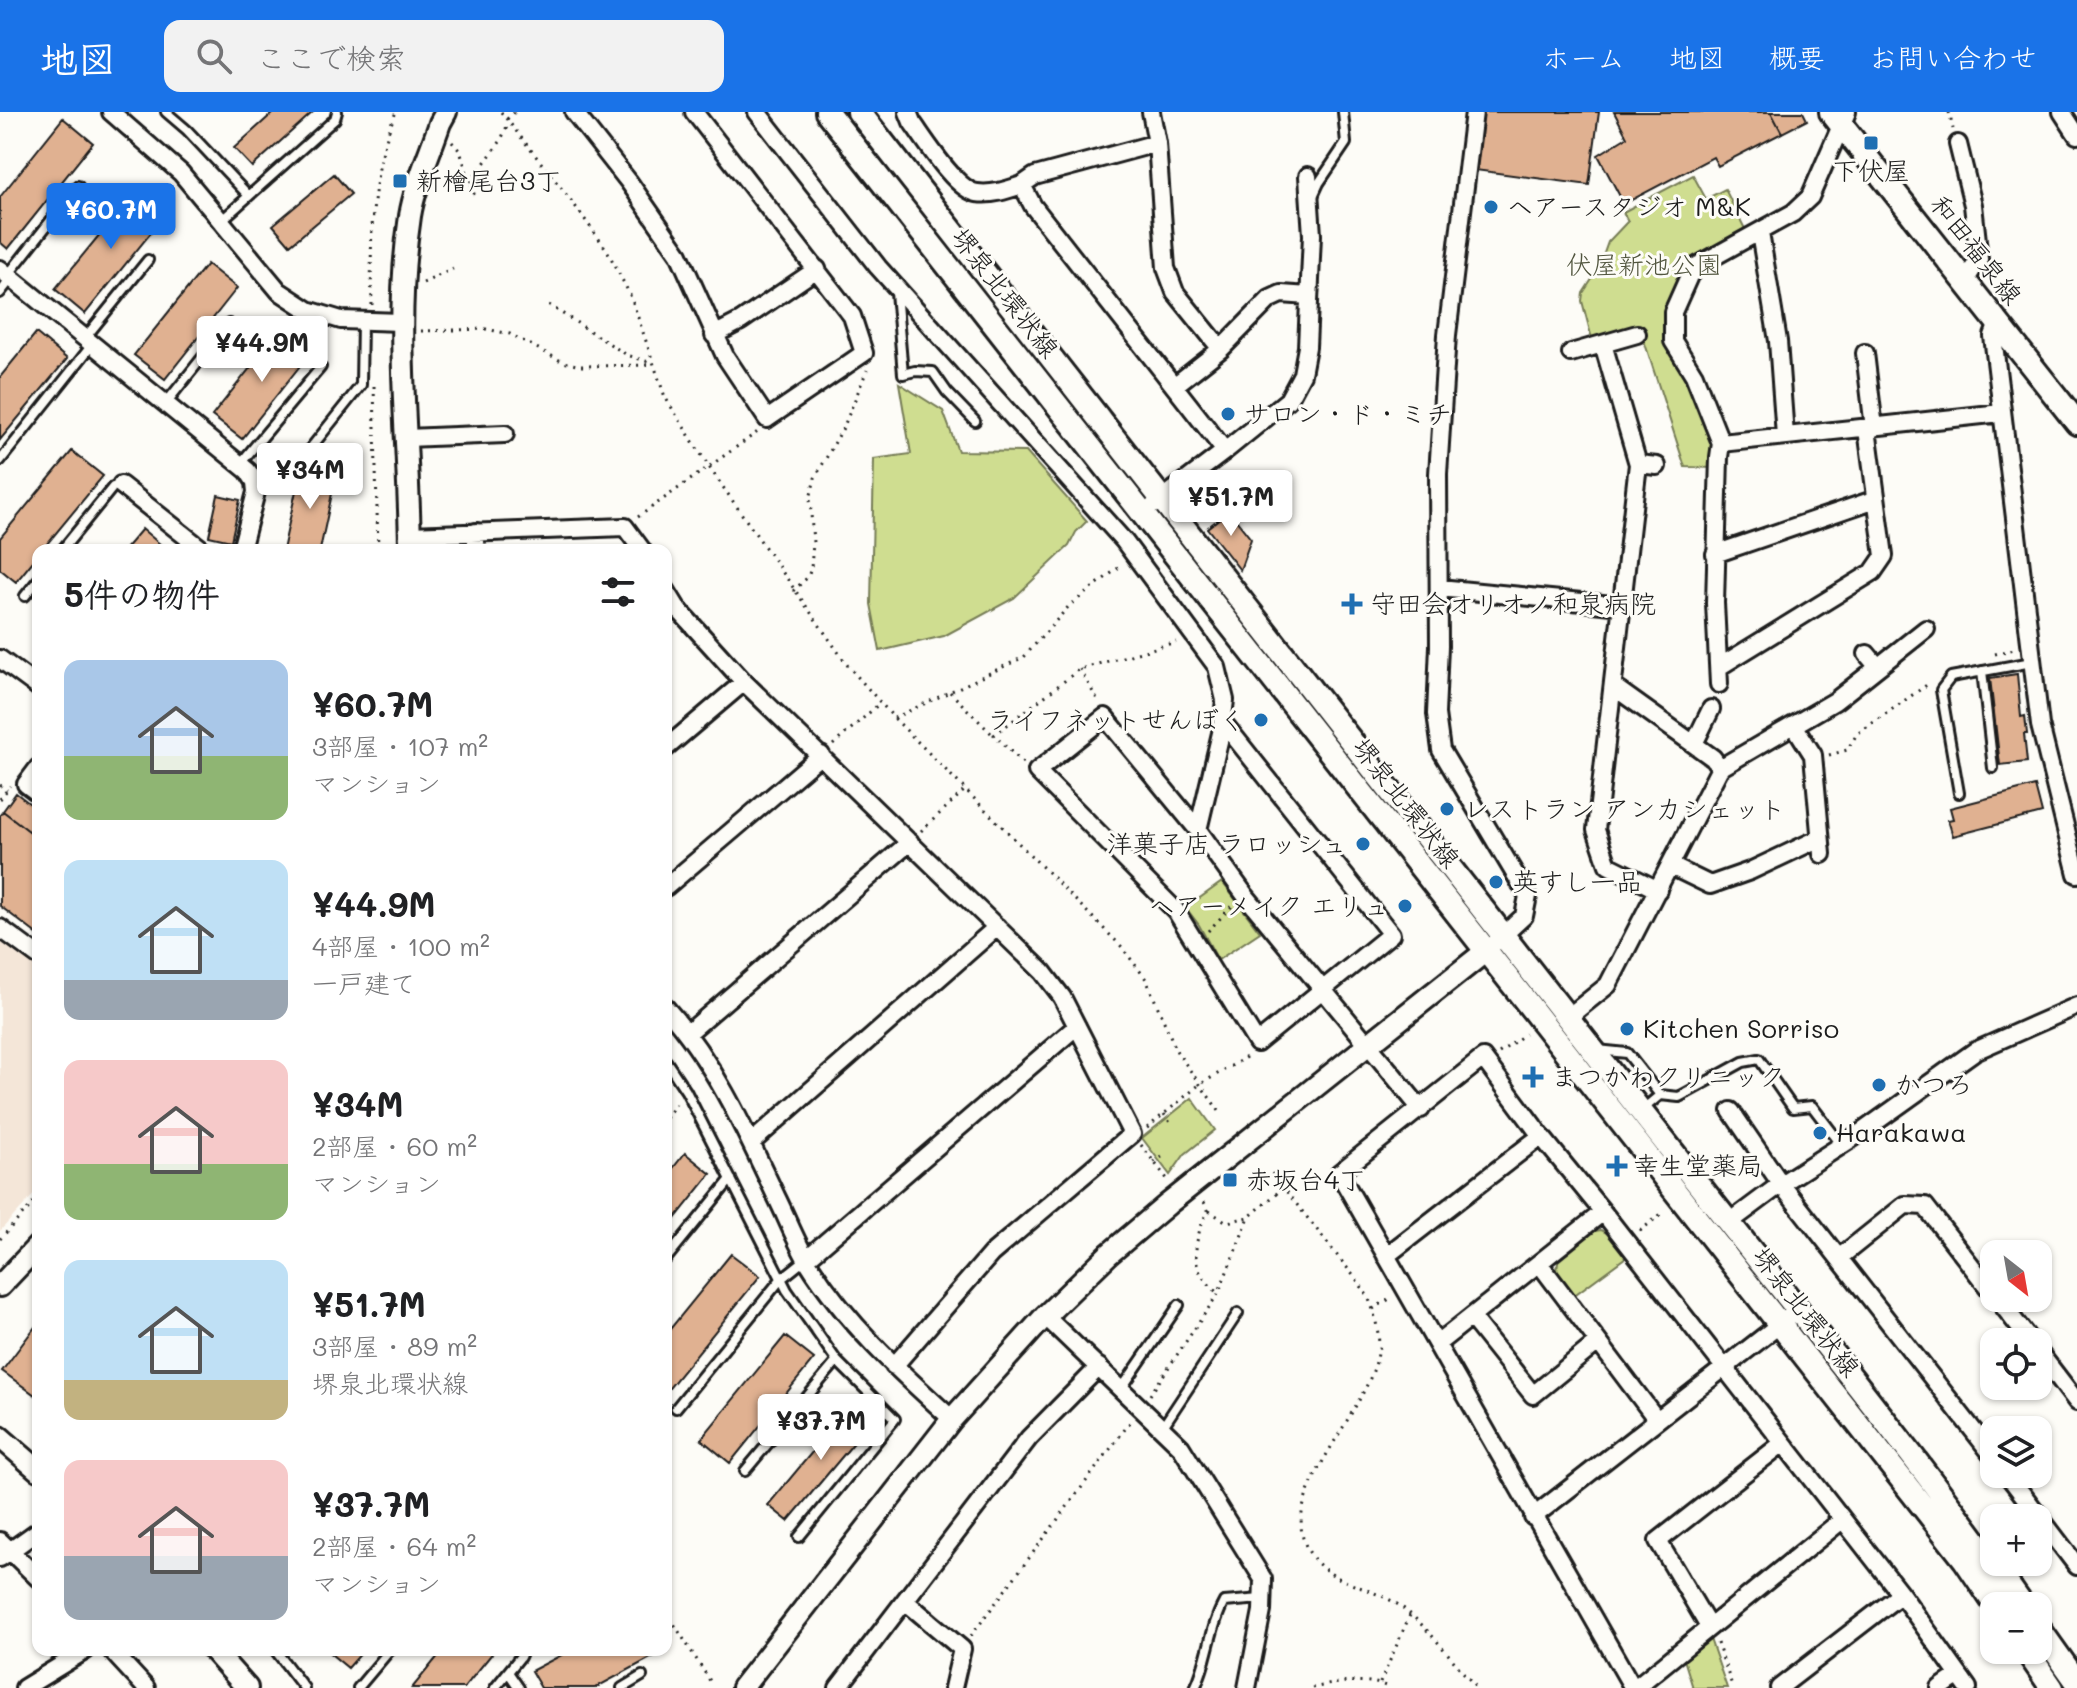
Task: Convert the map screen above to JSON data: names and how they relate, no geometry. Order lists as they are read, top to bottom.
{
  "streets": {
    "main road": ["和田福泉線", "堺泉北環状線"]
  },
  "parks": ["伏屋新池公園"],
  "places": {
    "transit": ["下伏屋", "新檜尾台3丁", "赤坂台4丁"],
    "other": [
      "ヘアースタジオ M&K",
      "サロン・ド・ミチ",
      "ライフネットせんぼく",
      "レストラン アンカシェット",
      "洋菓子店 ラロッシュ",
      "英すし一品",
      "ヘアーメイク エリュ",
      "Kitchen Sorriso",
      "かつろ",
      "Harakawa"
    ],
    "health": ["守田会オリオノ和泉病院", "まつかわクリニック", "幸生堂薬局"]
  },
  "north": "bottom right",
  "page": {
    "header": "地図",
    "search": "ここで検索",
    "nav": [
      "ホーム",
      "地図",
      "概要",
      "お問い合わせ"
    ],
    "price": [
      "¥60.7M",
      "¥44.9M",
      "¥34M",
      "¥51.7M",
      "¥37.7M"
    ],
    "heading": "5件の物件",
    "list": [
      {
        "name": "¥60.7M",
        "note": "3部屋 · 107 m² · マンション"
      },
      {
        "name": "¥44.9M",
        "note": "4部屋 · 100 m² · 一戸建て"
      },
      {
        "name": "¥34M",
        "note": "2部屋 · 60 m² · マンション"
      },
      {
        "name": "¥51.7M",
        "note": "3部屋 · 89 m² · 堺泉北環状線"
      },
      {
        "name": "¥37.7M",
        "note": "2部屋 · 64 m² · マンション"
      }
    ],
    "map_buttons": ["+", "−"]
  }
}
